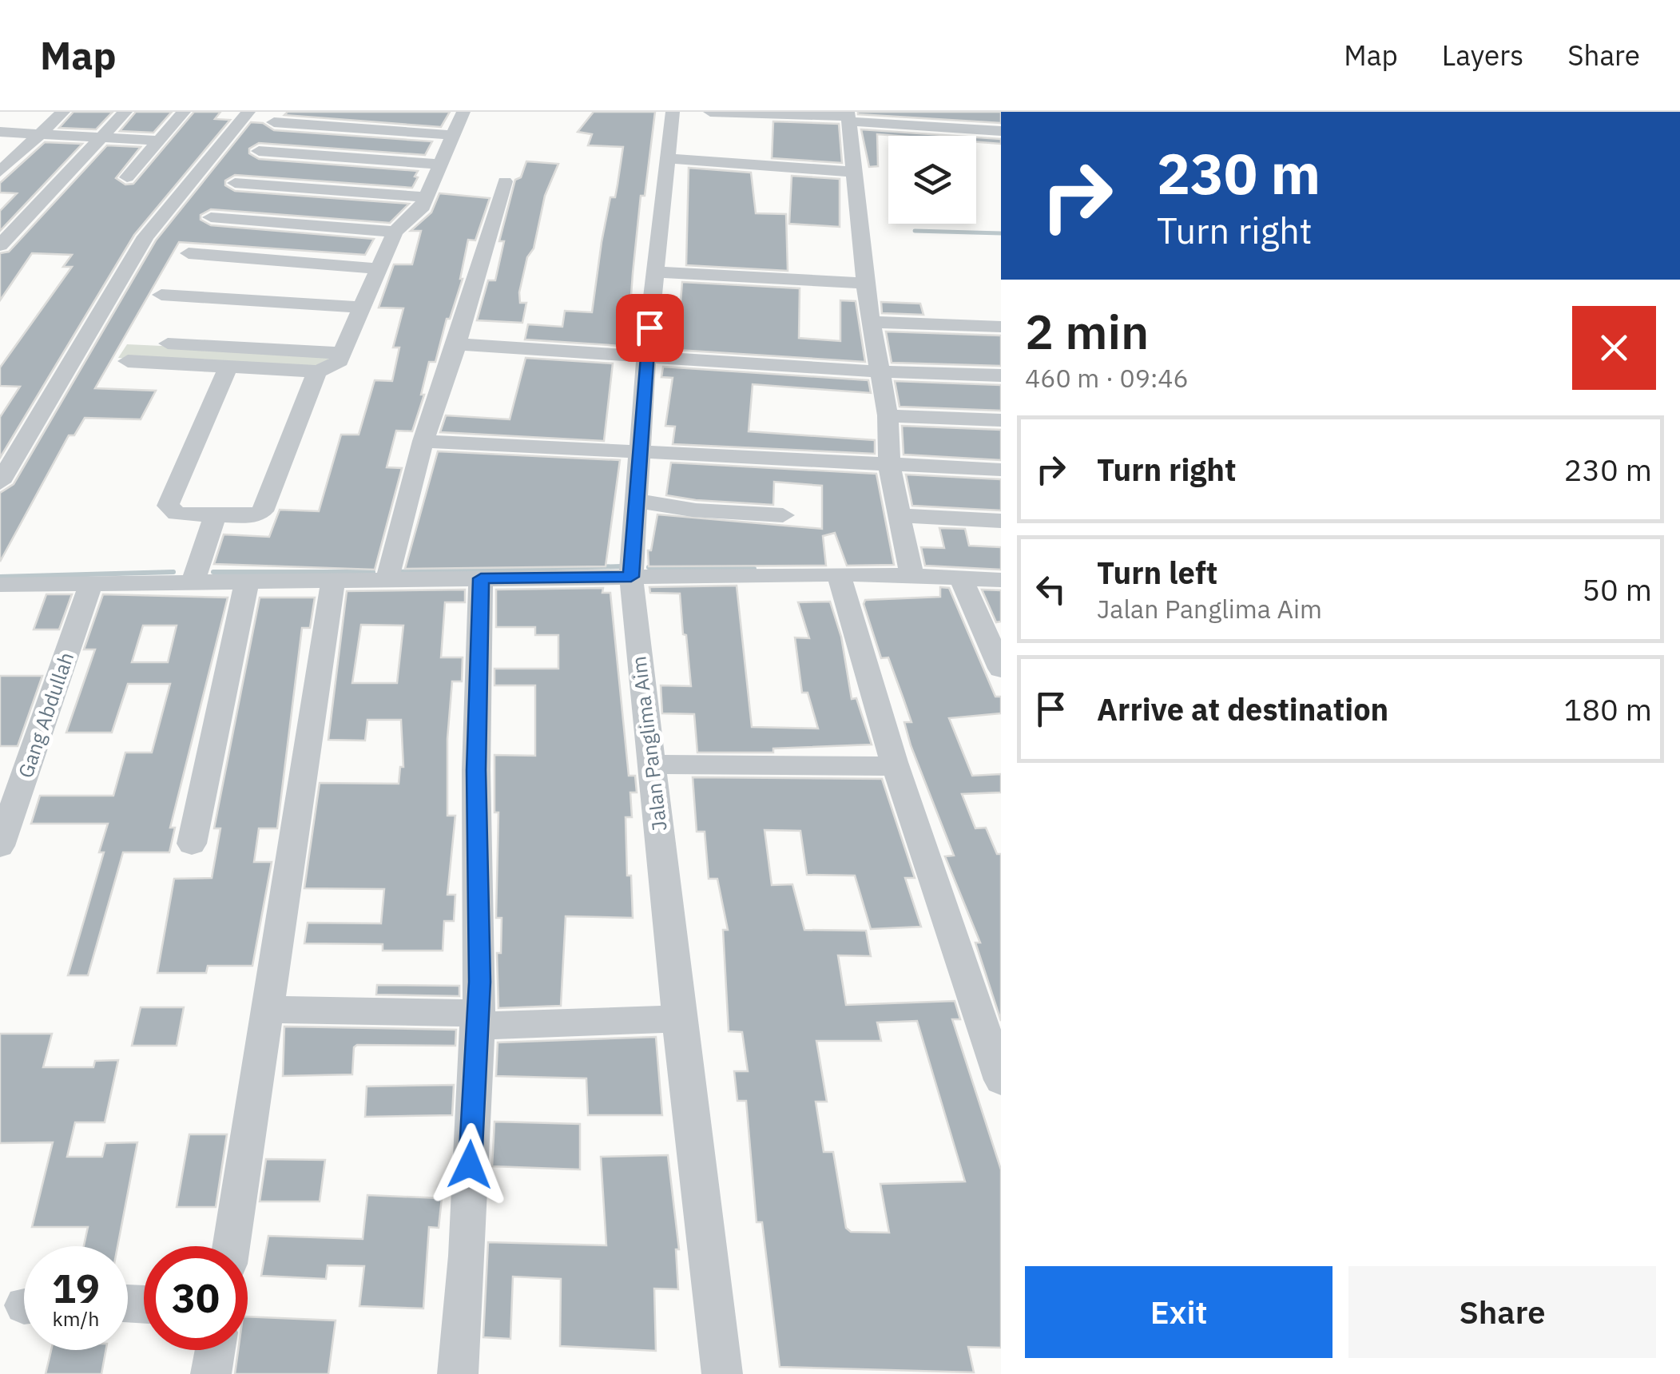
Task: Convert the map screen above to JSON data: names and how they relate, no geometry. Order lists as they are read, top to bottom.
{
  "streets": {
    "street": ["Gang Abdullah", "Jalan Panglima Aim"]
  },
  "page": {
    "header": "Map",
    "nav": ["Map", "Layers", "Share"],
    "turn": ["230 m", "Turn right"],
    "heading": ["2 min", "460 m · 09:46"],
    "list": [
      {
        "name": "Turn right",
        "value": "230 m"
      },
      {
        "name": "Turn left",
        "note": "Jalan Panglima Aim",
        "value": "50 m"
      },
      {
        "name": "Arrive at destination",
        "value": "180 m"
      }
    ],
    "speed": "19 km/h",
    "limit": "30",
    "buttons": ["Exit", "Share"]
  }
}
